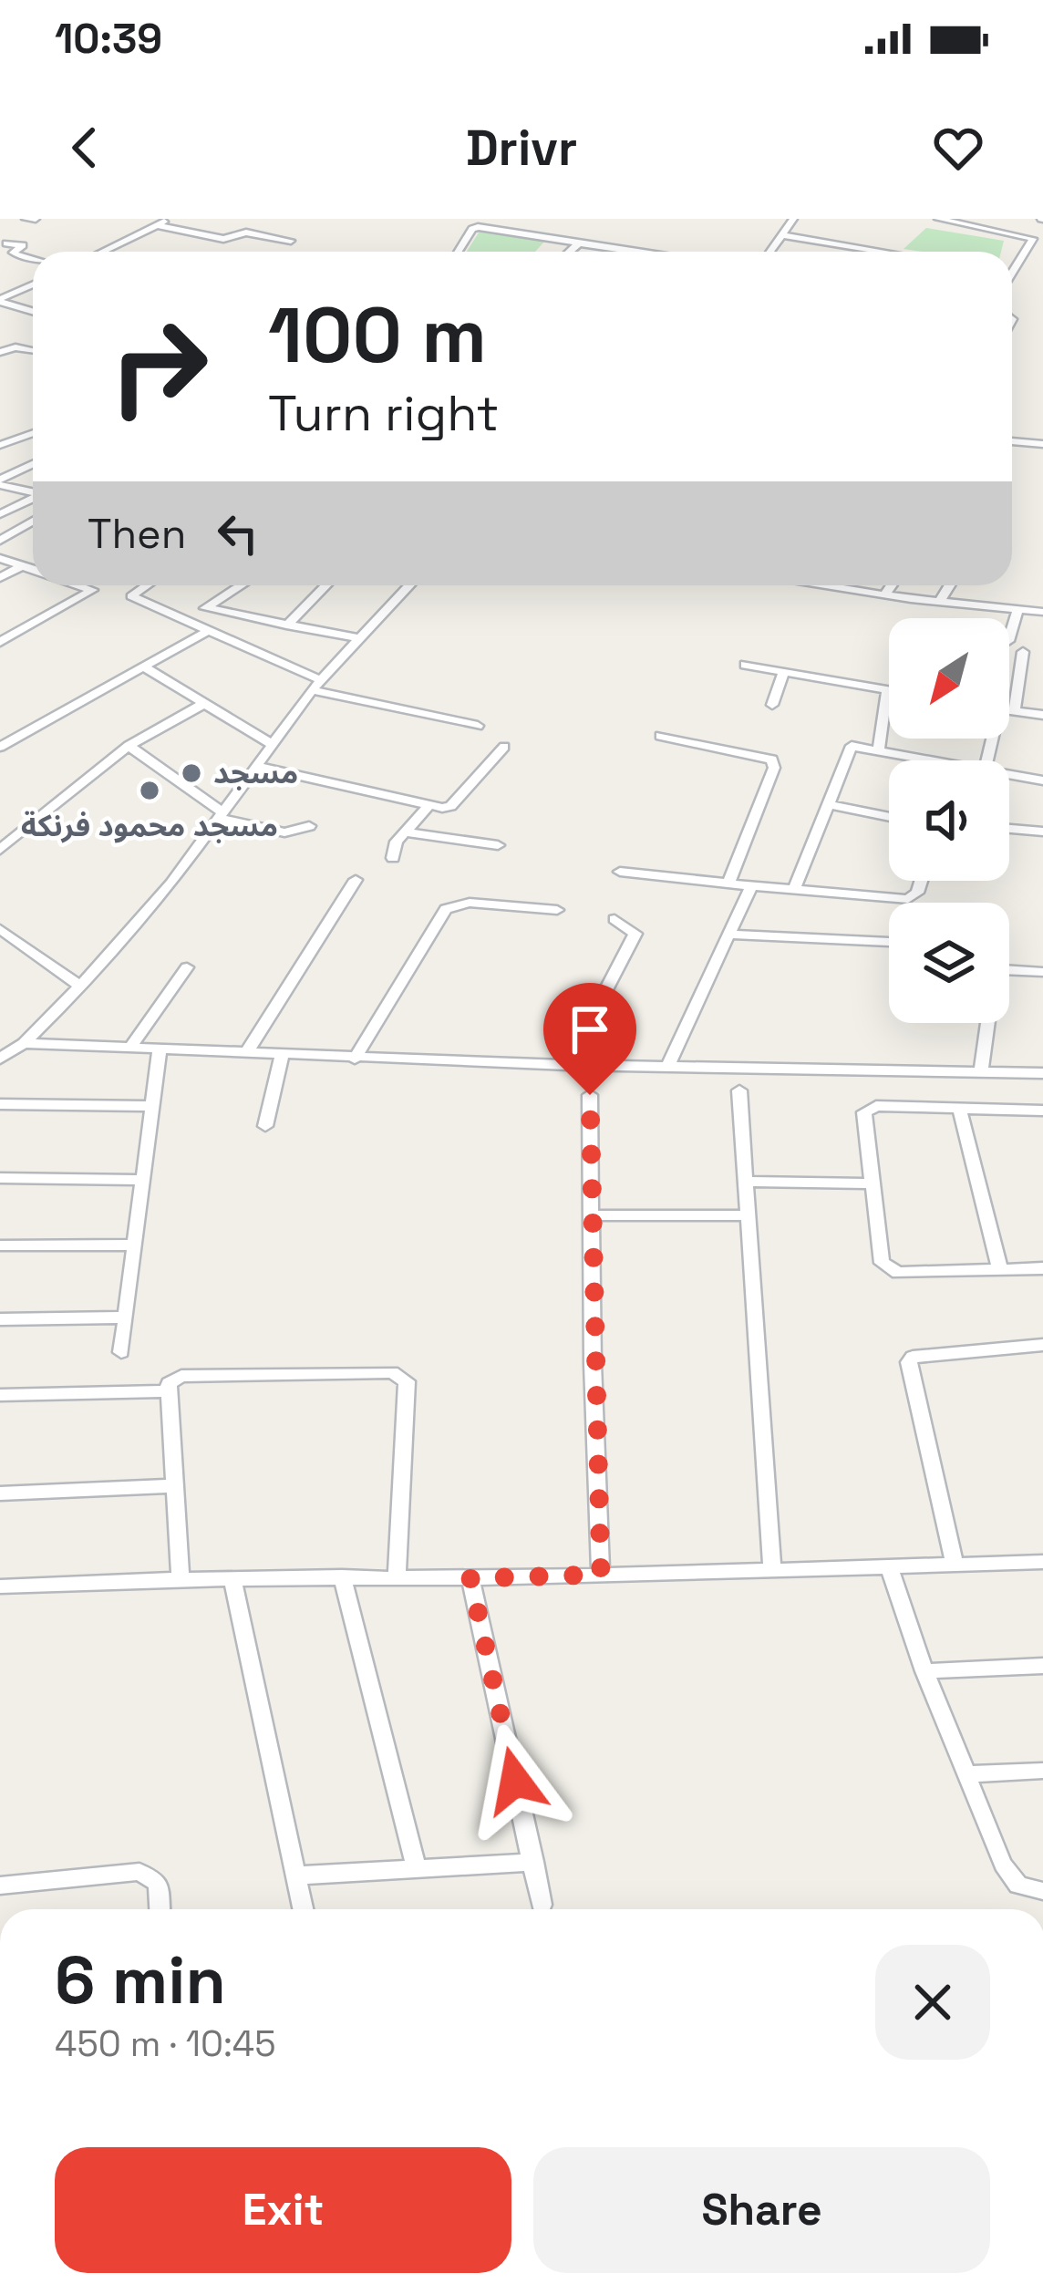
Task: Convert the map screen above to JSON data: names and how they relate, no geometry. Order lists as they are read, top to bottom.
{
  "places": ["مسجد", "مسجد محمود فرنكة"],
  "north": "bottom left",
  "page": {
    "status": "10:39",
    "header": "Drivr",
    "turn": ["100 m", "Turn right"],
    "then": "Then",
    "heading": ["6 min", "450 m · 10:45"],
    "buttons": ["Exit", "Share"]
  }
}
